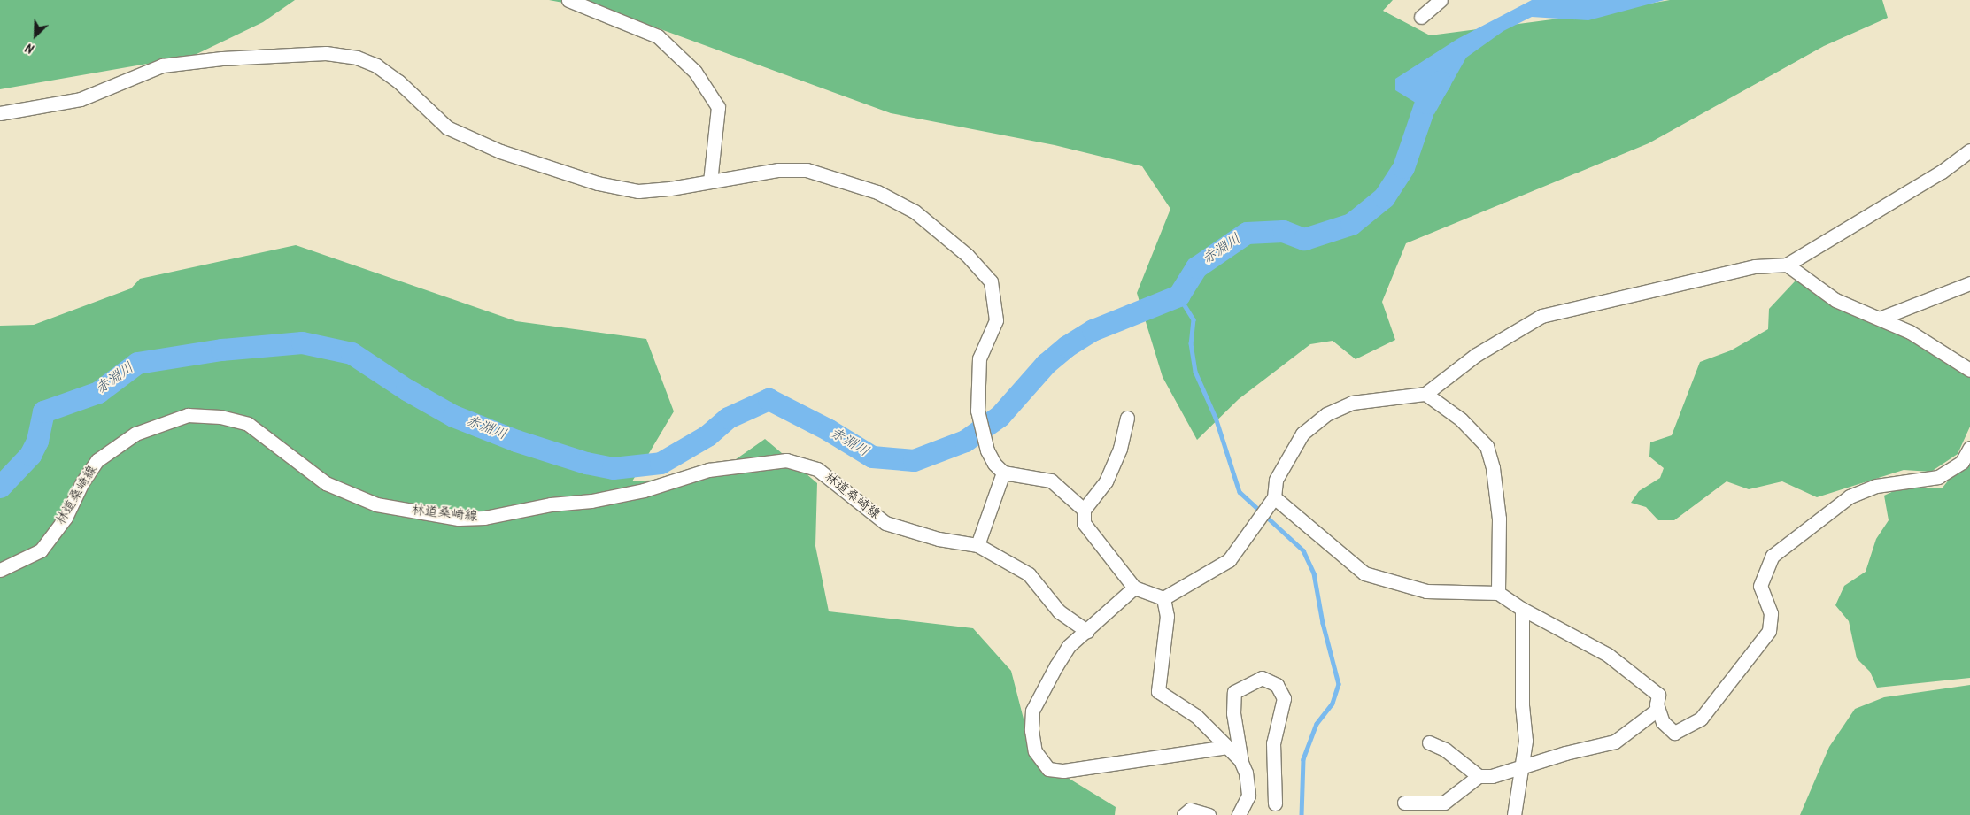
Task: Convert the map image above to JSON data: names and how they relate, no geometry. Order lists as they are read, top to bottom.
{
  "streets": {
    "street": ["林道桑崎線"]
  },
  "water": ["赤淵川"],
  "north": "bottom left"
}
